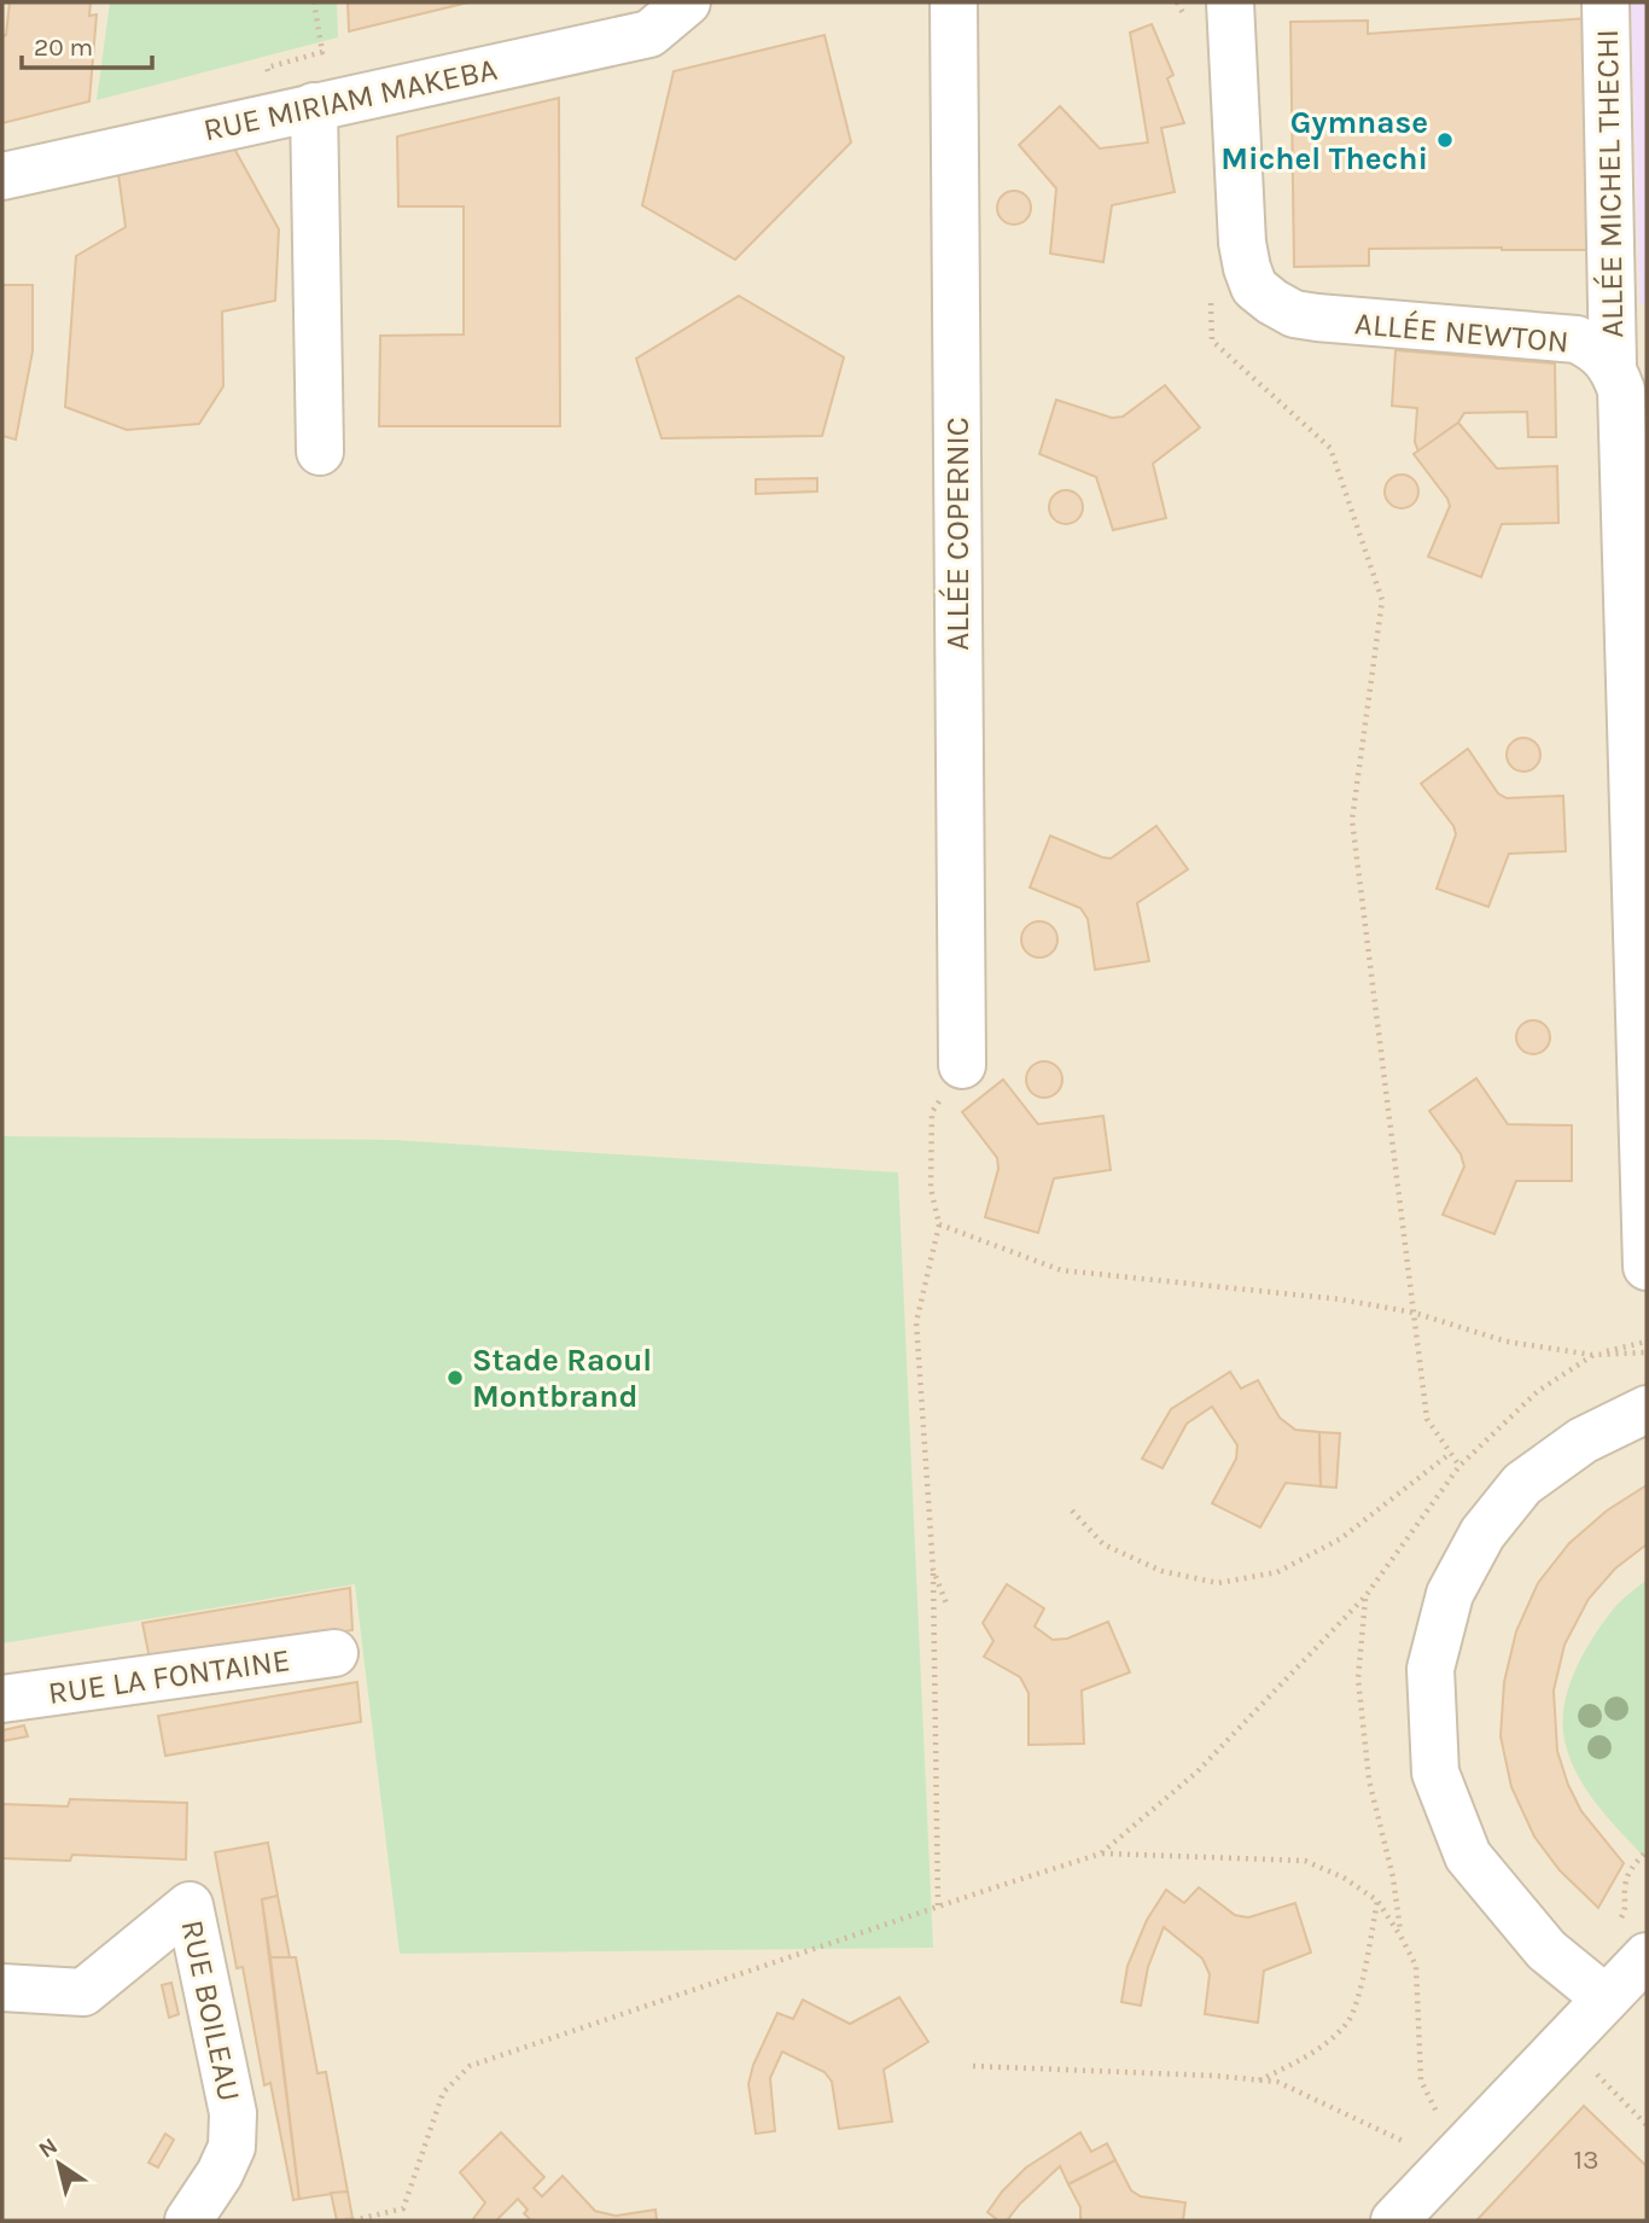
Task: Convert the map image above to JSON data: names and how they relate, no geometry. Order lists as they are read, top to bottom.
{
  "streets": {
    "street": [
      "RUE MIRIAM MAKEBA",
      "ALLÉE MICHEL THECHI",
      "ALLÉE NEWTON",
      "ALLÉE COPERNIC",
      "RUE LA FONTAINE",
      "RUE BOILEAU"
    ]
  },
  "crossings": [
    ["ALLÉE MICHEL THECHI", "ALLÉE NEWTON"]
  ],
  "places": ["Gymnase Michel Thechi", "Stade Raoul Montbrand"],
  "house_numbers": ["13"],
  "scale_bar": "20 m",
  "north": "top left"
}
